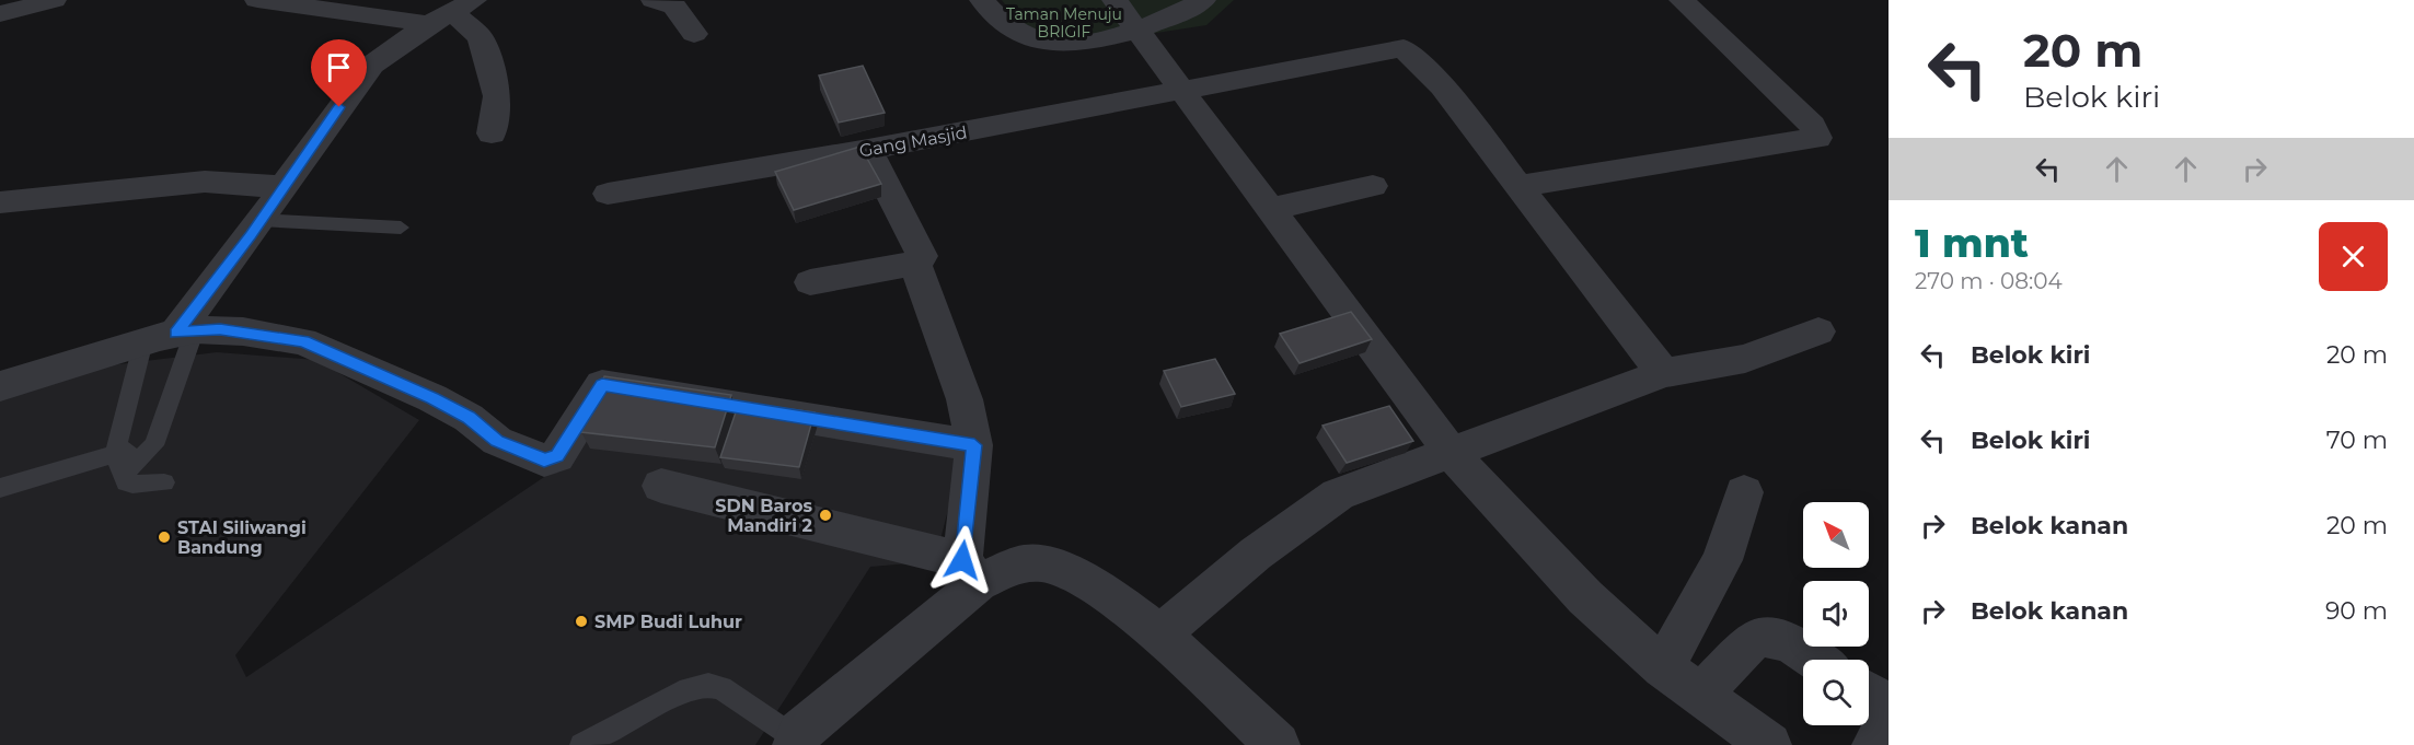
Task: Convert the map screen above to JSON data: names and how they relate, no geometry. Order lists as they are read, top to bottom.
{
  "streets": {
    "street": ["Gang Masjid"]
  },
  "parks": ["Taman Menuju BRIGIF"],
  "places": ["SDN Baros Mandiri 2", "STAI Siliwangi Bandung", "SMP Budi Luhur"],
  "north": "top left",
  "page": {
    "turn": ["20 m", "Belok kiri"],
    "heading": ["1 mnt", "270 m · 08:04"],
    "list": [
      {
        "name": "Belok kiri",
        "value": "20 m"
      },
      {
        "name": "Belok kiri",
        "value": "70 m"
      },
      {
        "name": "Belok kanan",
        "value": "20 m"
      },
      {
        "name": "Belok kanan",
        "value": "90 m"
      }
    ]
  }
}
